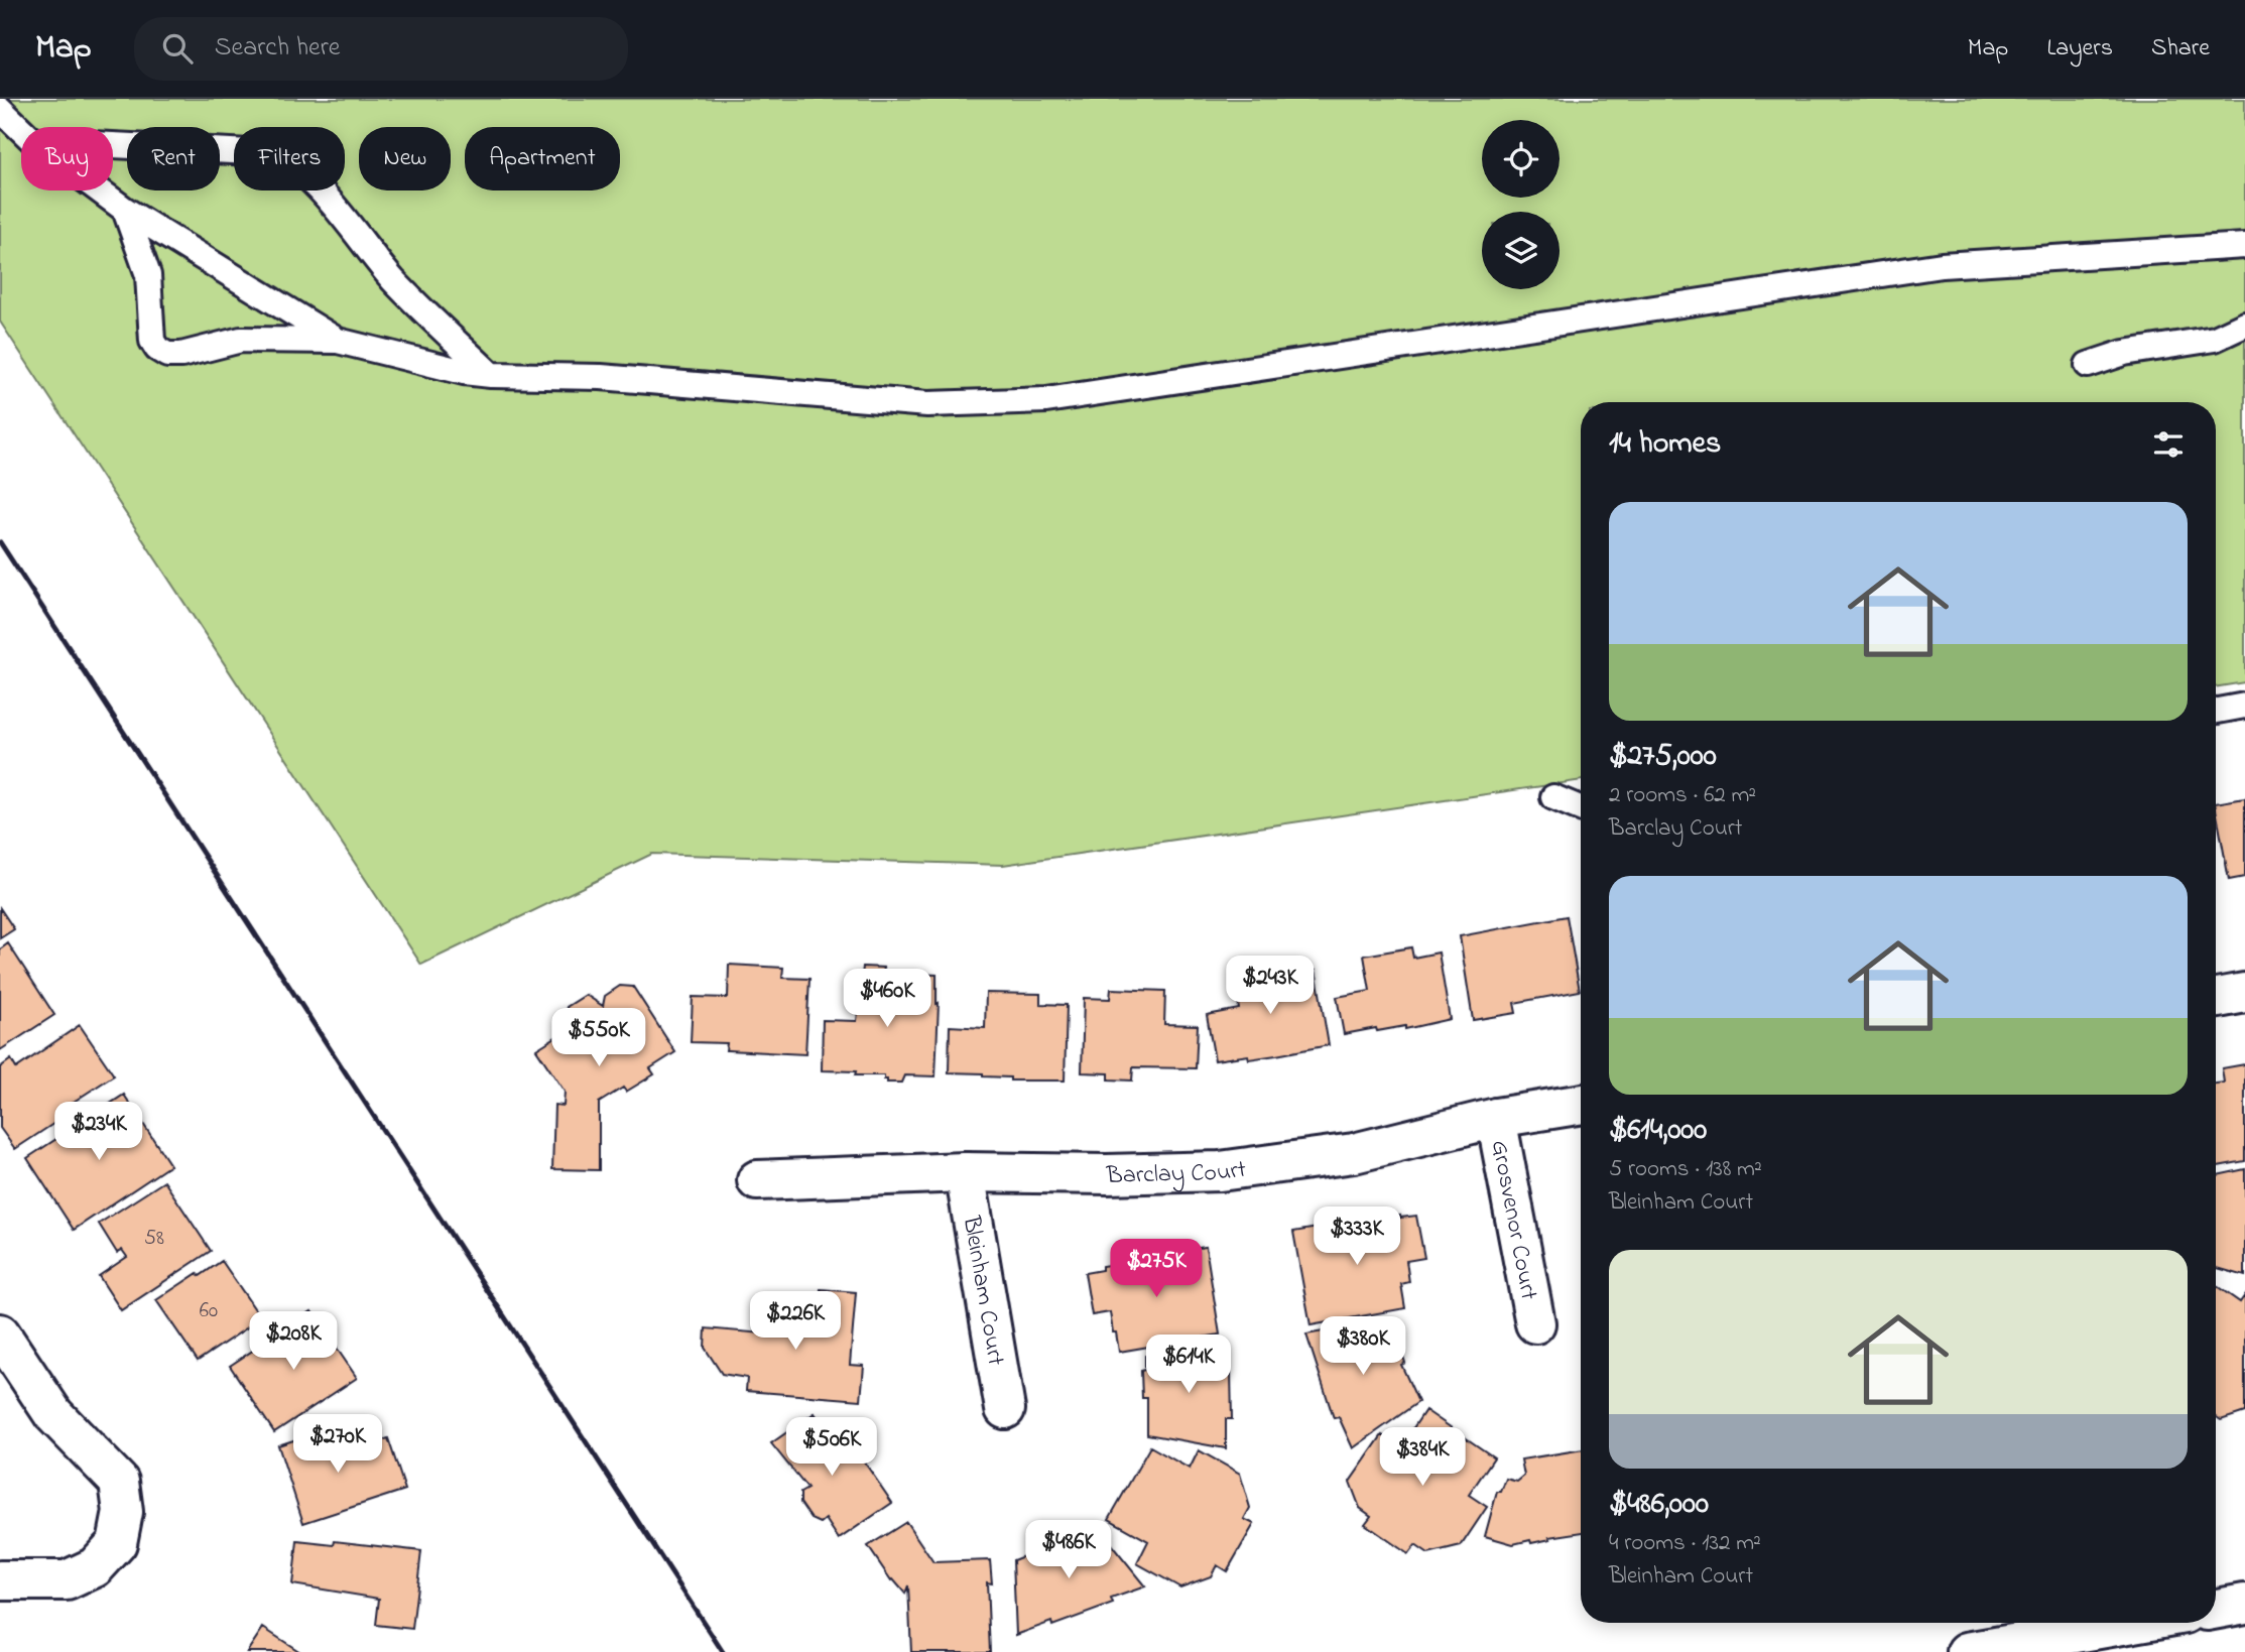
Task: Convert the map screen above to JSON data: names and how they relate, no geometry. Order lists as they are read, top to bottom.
{
  "streets": {
    "street": ["Barclay Court", "Grosvenor Court", "Bleinham Court"]
  },
  "crossings": [
    ["Barclay Court", "Grosvenor Court"],
    ["Barclay Court", "Bleinham Court"]
  ],
  "house_numbers": ["58", "60"],
  "page": {
    "header": "Map",
    "search": "Search here",
    "nav": ["Map", "Layers", "Share"],
    "chip": [
      "Buy",
      "Rent",
      "Filters",
      "New",
      "Apartment"
    ],
    "heading": "14 homes",
    "list": [
      {
        "name": "$275,000",
        "note": "2 rooms · 62 m² · Barclay Court"
      },
      {
        "name": "$614,000",
        "note": "5 rooms · 138 m² · Bleinham Court"
      },
      {
        "name": "$486,000",
        "note": "4 rooms · 132 m² · Bleinham Court"
      }
    ],
    "price": [
      "$243K",
      "$460K",
      "$550K",
      "$234K",
      "$333K",
      "$275K",
      "$226K",
      "$208K",
      "$380K",
      "$614K",
      "$270K",
      "$506K",
      "$384K",
      "$486K"
    ]
  }
}
